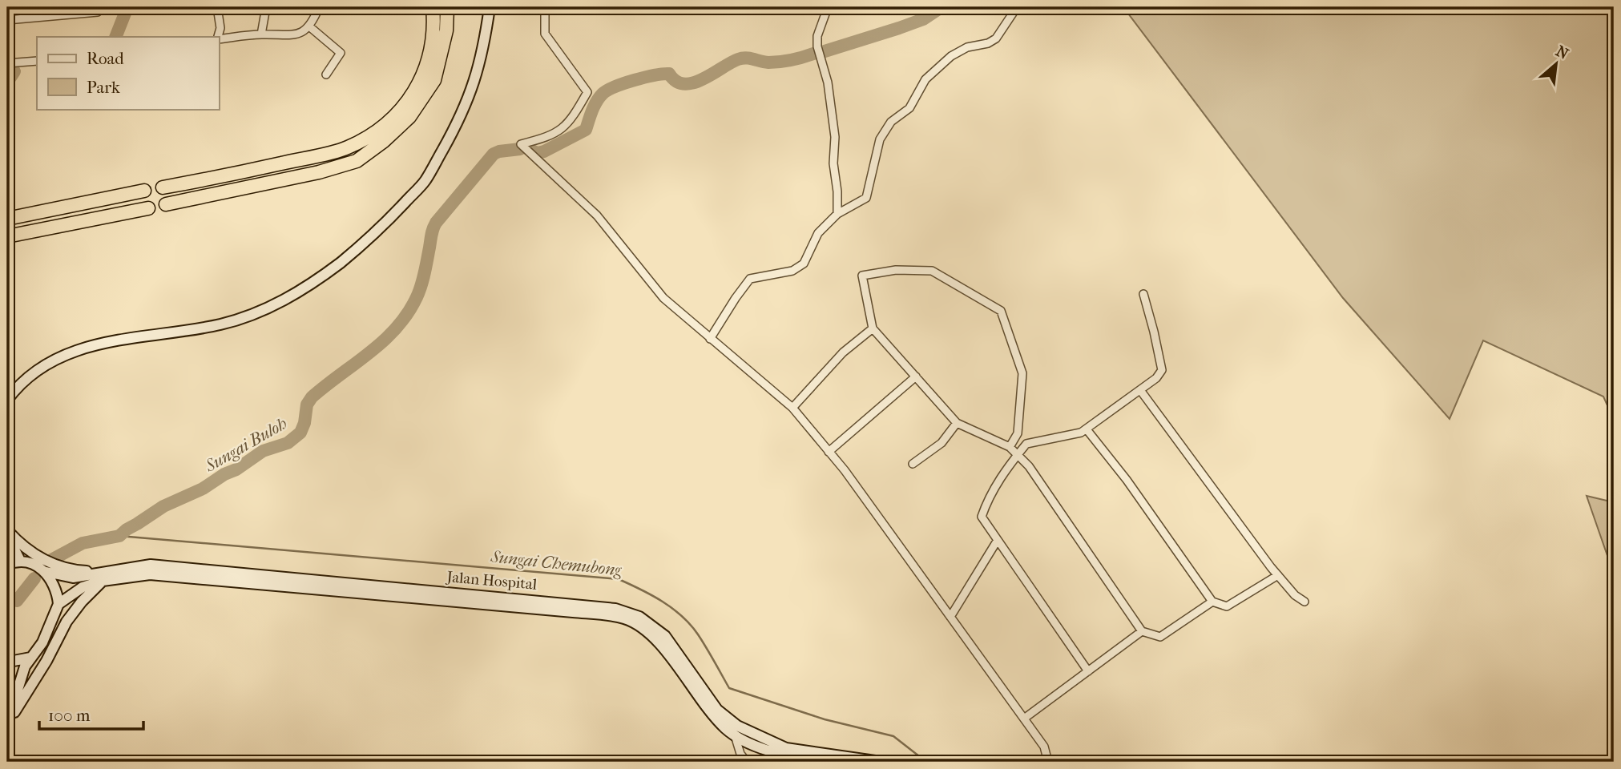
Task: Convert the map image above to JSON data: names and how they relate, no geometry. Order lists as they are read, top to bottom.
{
  "streets": {
    "main road": ["Jalan Hospital"]
  },
  "water": ["Sungai Buloh", "Sungai Chemubong"],
  "legend": ["Road", "Park"],
  "scale_bar": "100 m",
  "north": "top right"
}
